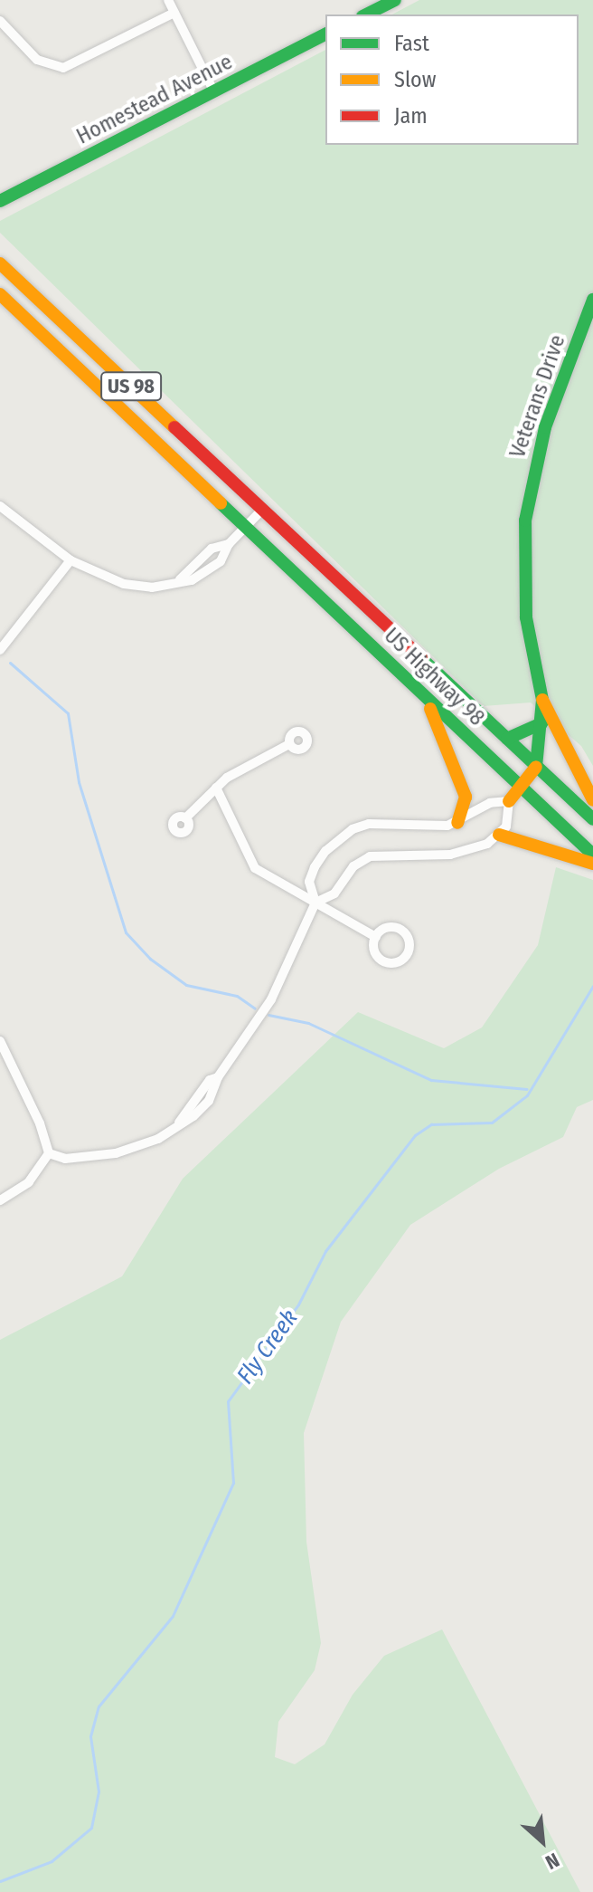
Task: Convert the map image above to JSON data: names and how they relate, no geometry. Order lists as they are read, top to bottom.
{
  "streets": {
    "main road": [
      "Homestead Avenue",
      "US 98",
      "Veterans Drive",
      "US Highway 98"
    ]
  },
  "crossings": [
    ["US 98", "US Highway 98"],
    ["Veterans Drive", "US Highway 98"]
  ],
  "water": ["Fly Creek"],
  "legend": ["Fast", "Slow", "Jam"],
  "north": "bottom right"
}
